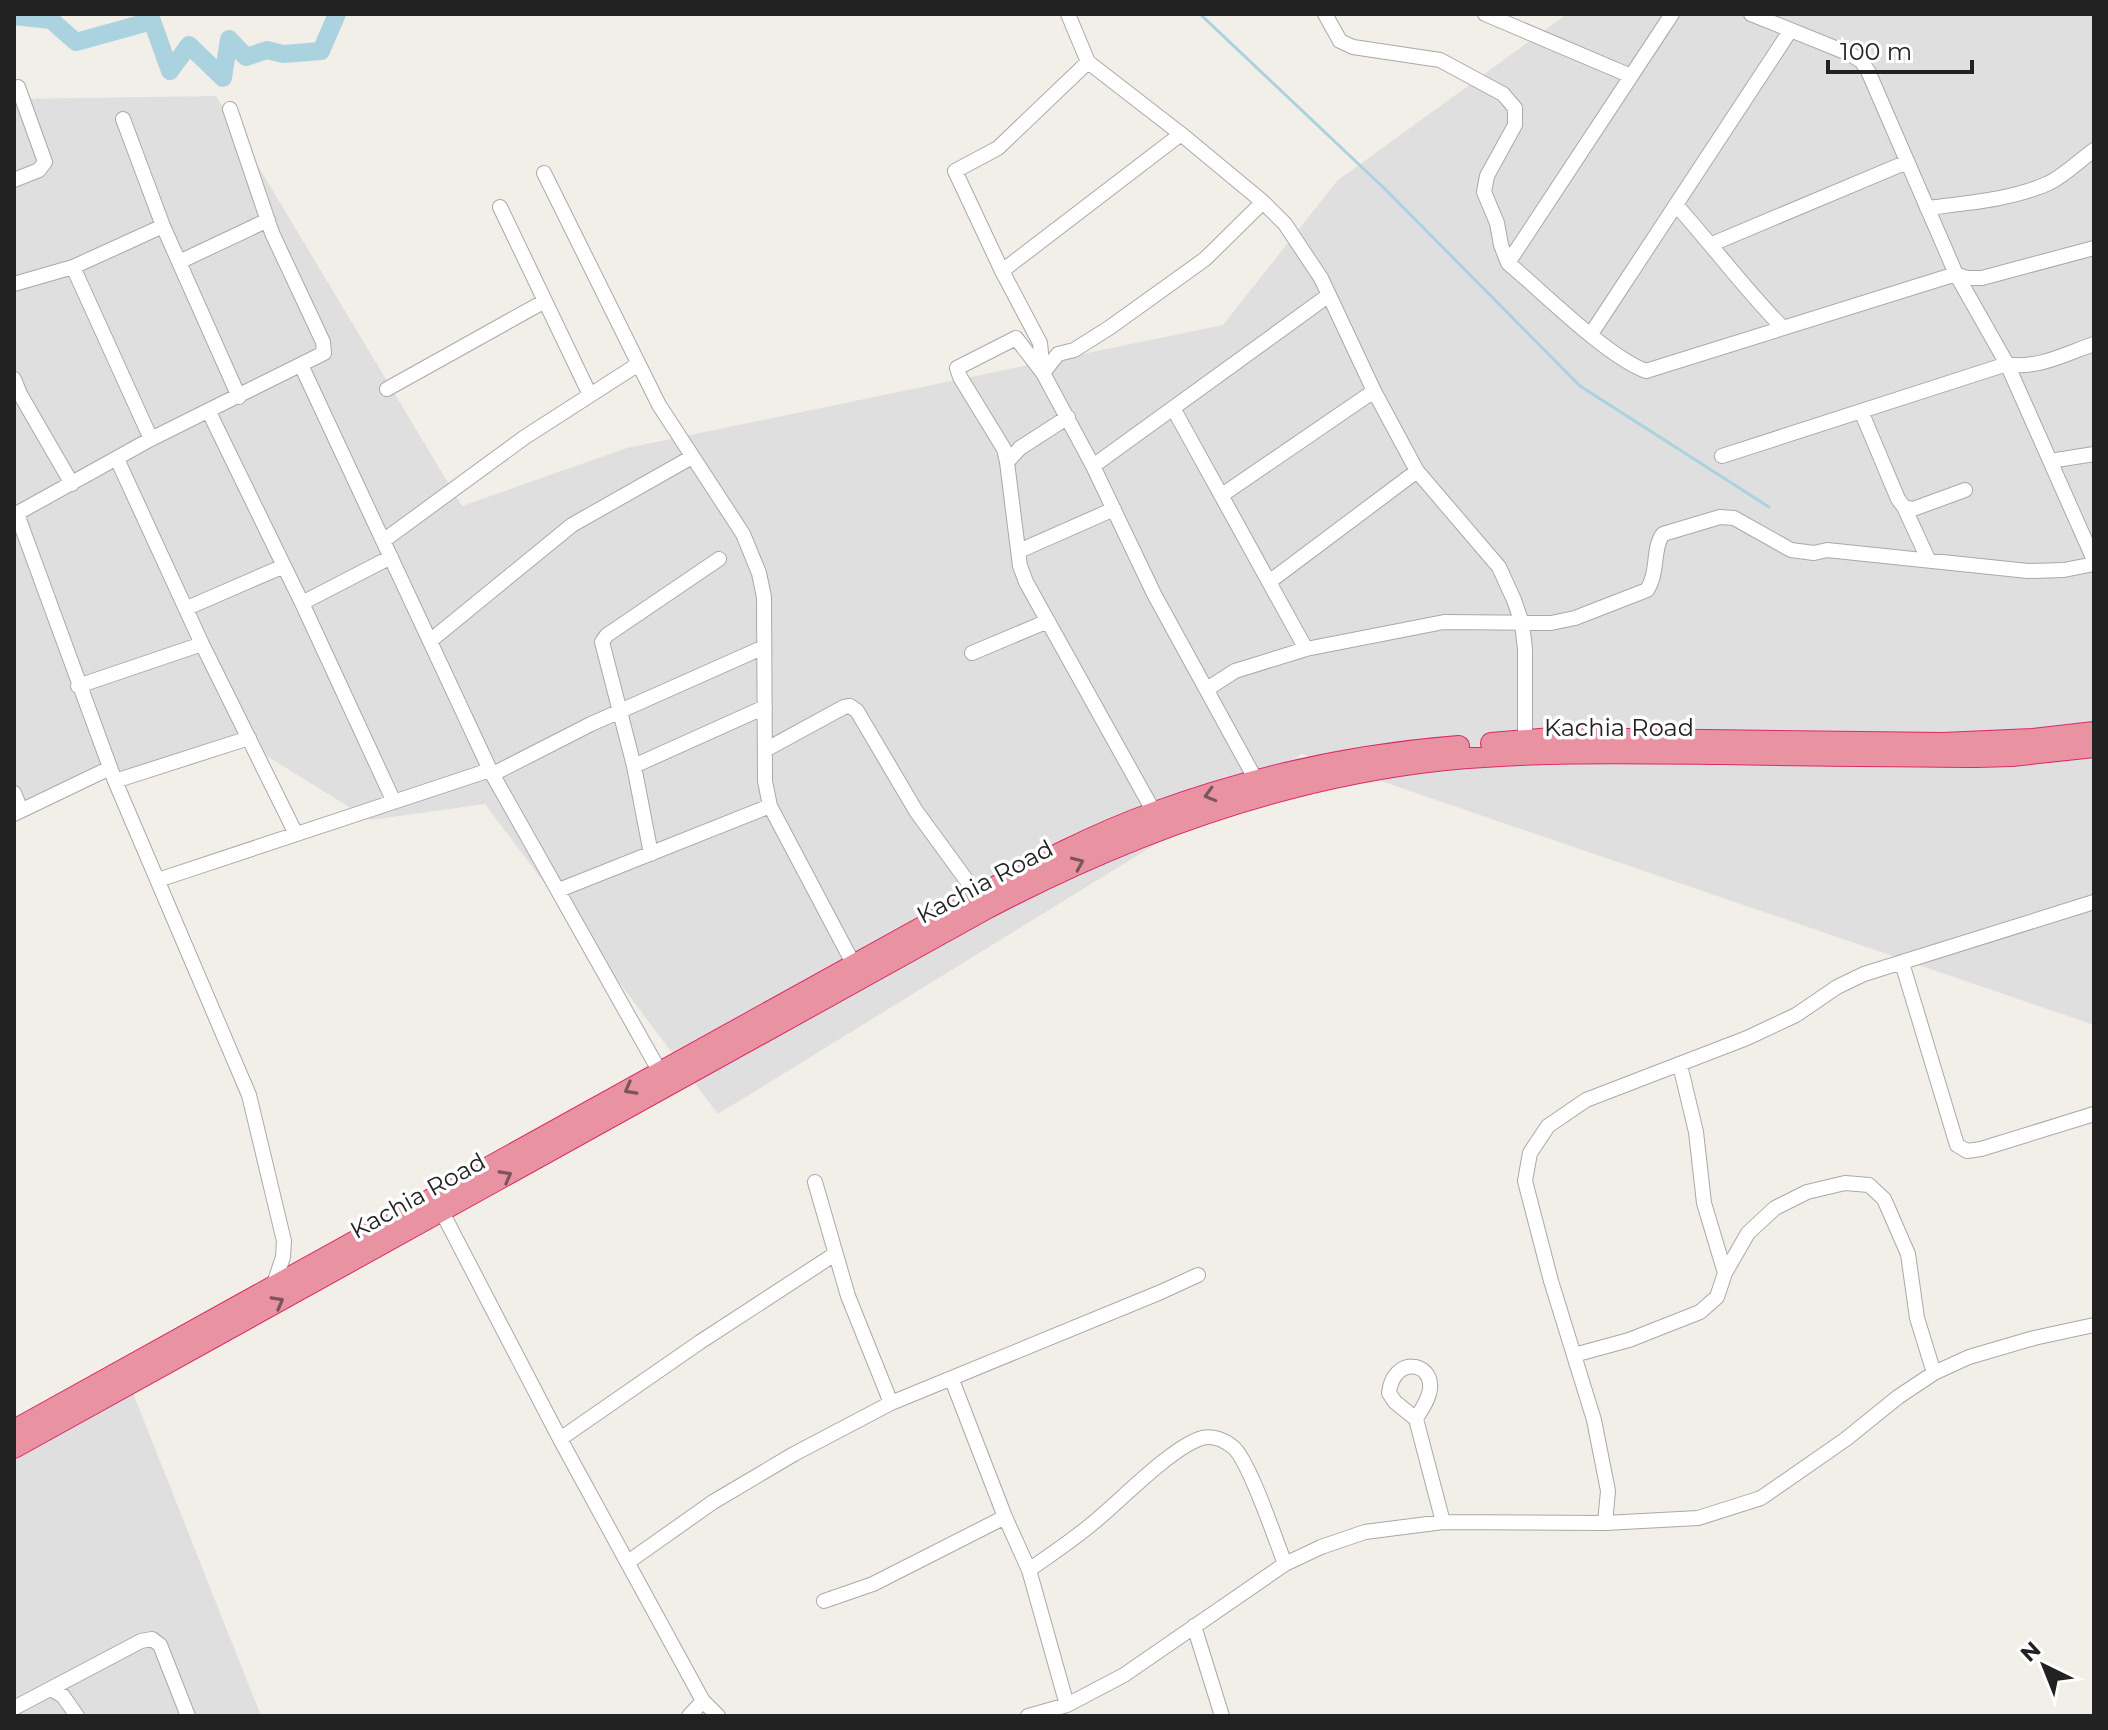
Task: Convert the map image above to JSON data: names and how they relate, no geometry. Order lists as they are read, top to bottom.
{
  "streets": {
    "highway": ["Kachia Road"]
  },
  "scale_bar": "100 m",
  "north": "top left"
}
